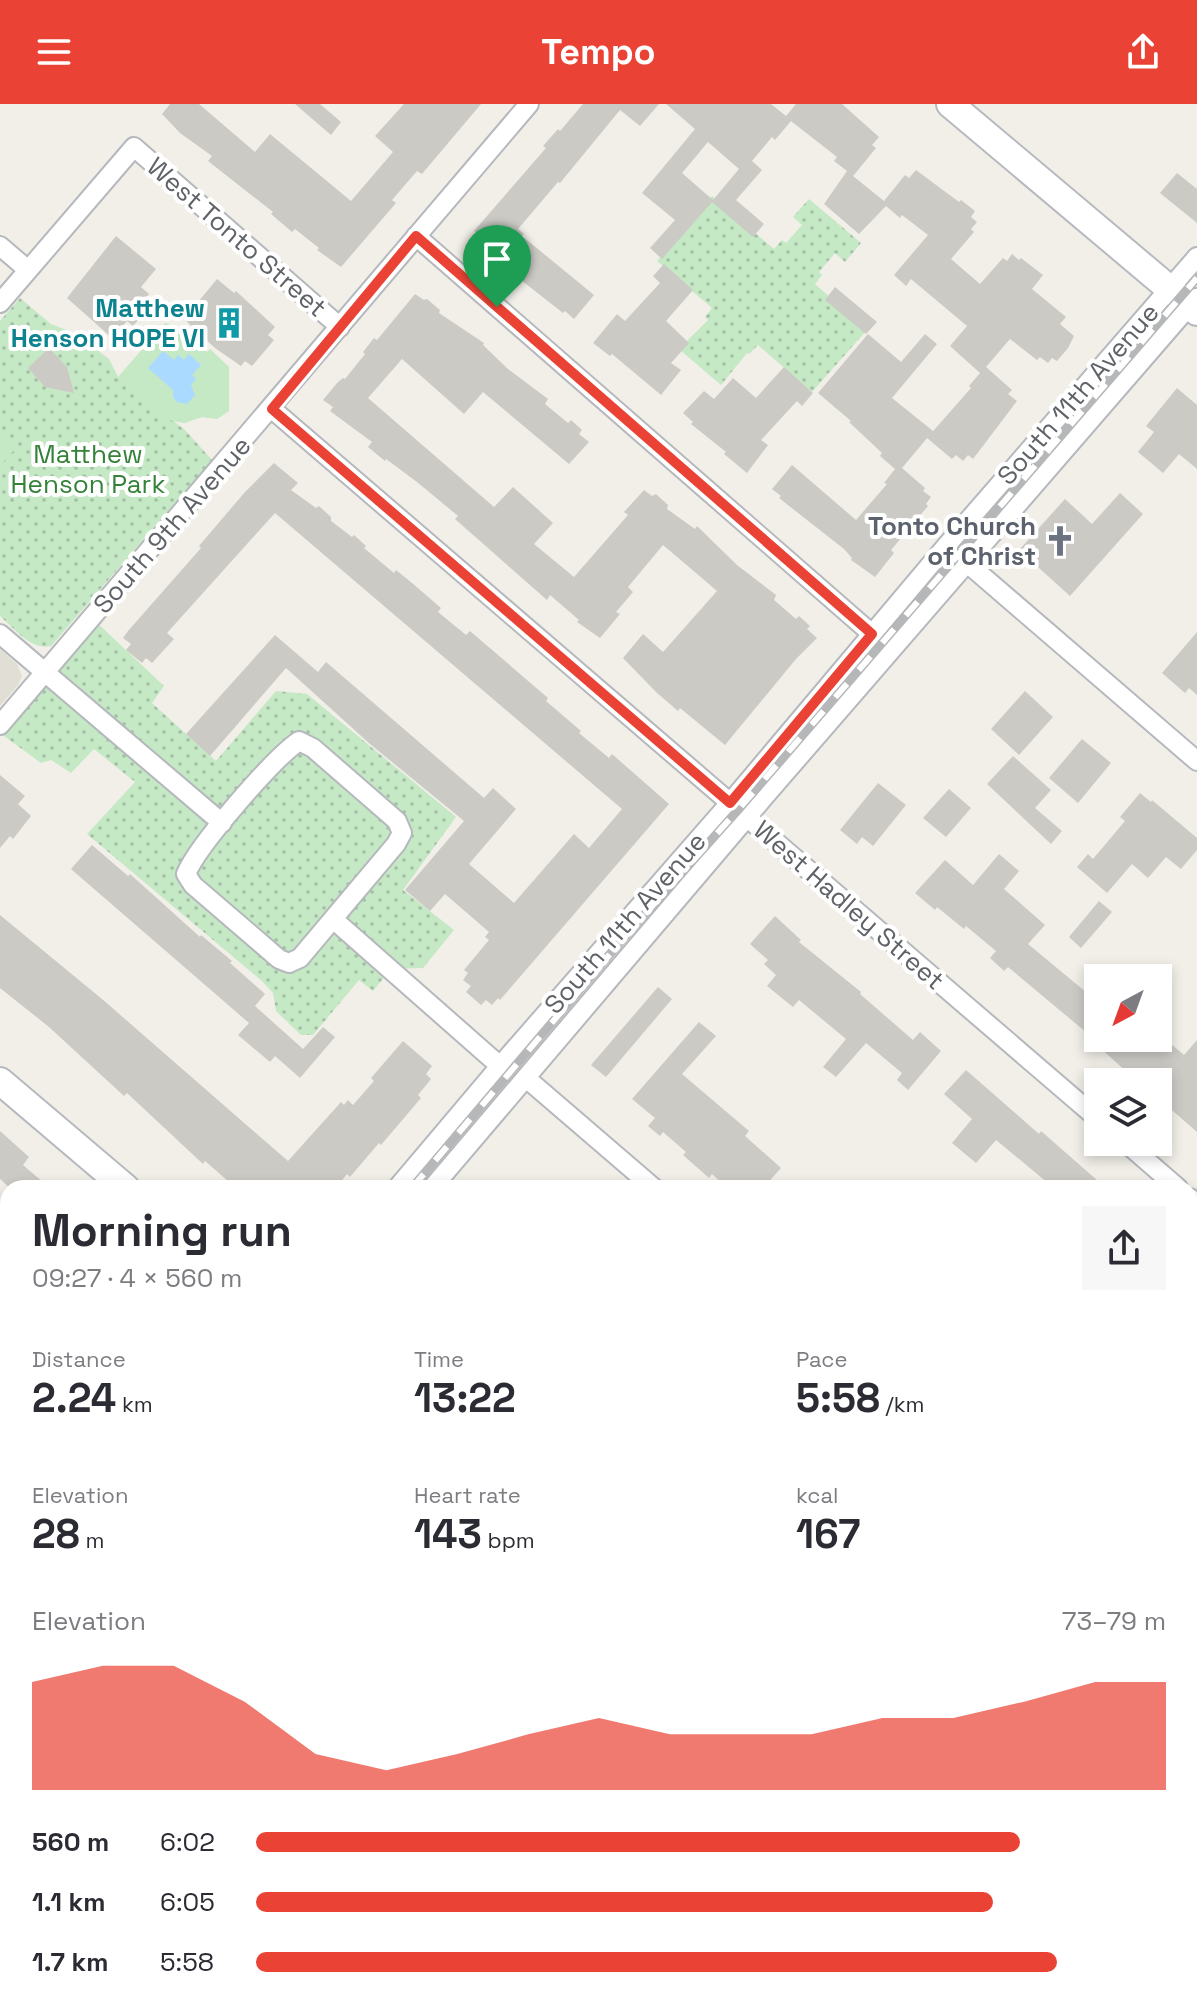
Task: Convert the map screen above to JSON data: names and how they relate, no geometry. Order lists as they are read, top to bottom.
{
  "streets": {
    "street": [
      "West Tonto Street",
      "South 11th Avenue",
      "South 9th Avenue",
      "West Hadley Street"
    ]
  },
  "crossings": [
    ["West Tonto Street", "South 9th Avenue"],
    ["South 11th Avenue", "West Hadley Street"],
    ["South 9th Avenue", "West Hadley Street"]
  ],
  "parks": ["Matthew Henson Park"],
  "places": {
    "building": ["Matthew Henson HOPE VI"],
    "church": ["Tonto Church of Christ"]
  },
  "north": "bottom left",
  "page": {
    "header": "Tempo",
    "heading": ["Morning run", "09:27 · 4 × 560 m"],
    "stats": [
      ["Distance", "2.24 km"],
      ["Time", "13:22"],
      ["Pace", "5:58 /km"],
      ["Elevation", "28 m"],
      ["Heart rate", "143 bpm"],
      ["kcal", "167"]
    ],
    "chart": ["Elevation", "73–79 m"],
    "list": [
      {
        "name": "560 m",
        "note": "6:02"
      },
      {
        "name": "1.1 km",
        "note": "6:05"
      },
      {
        "name": "1.7 km",
        "note": "5:58"
      }
    ]
  }
}
